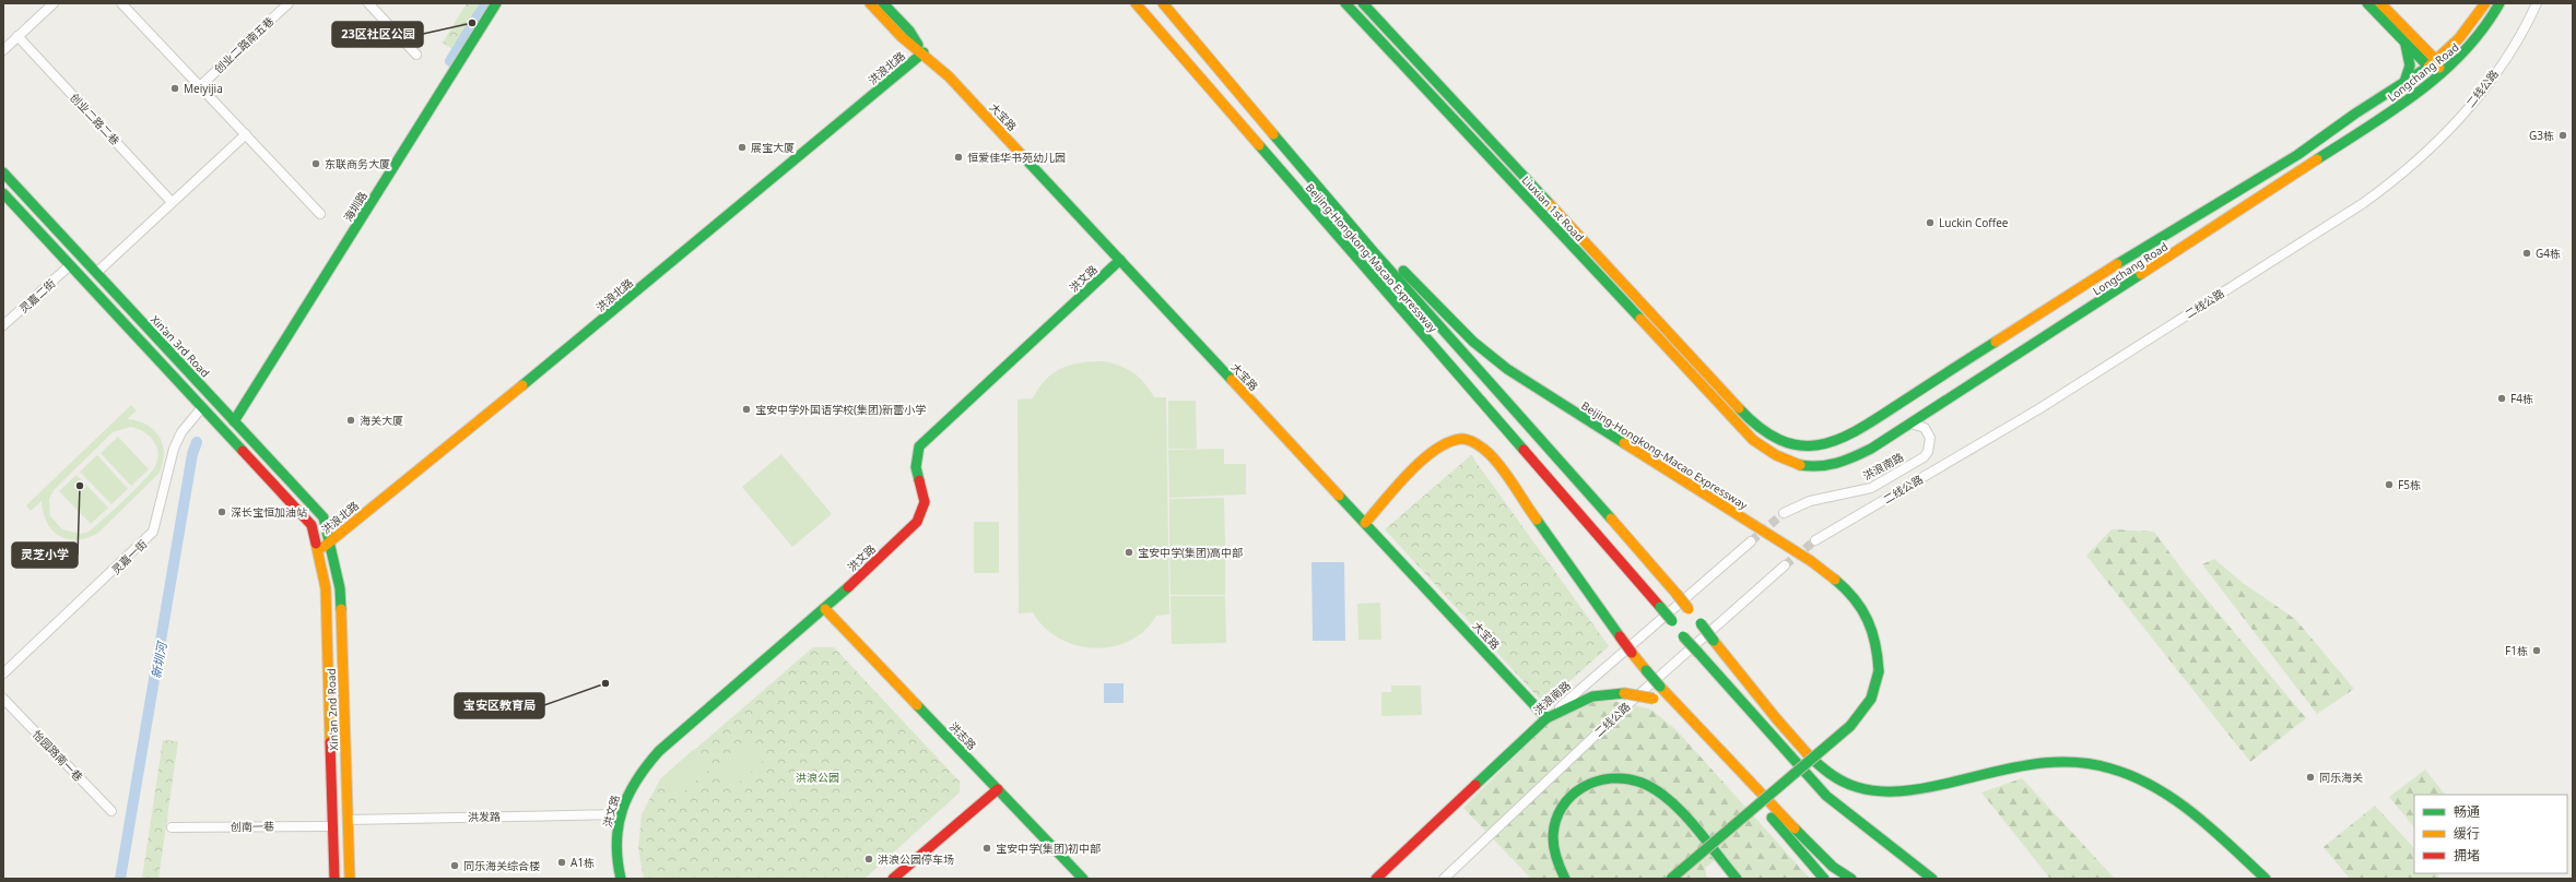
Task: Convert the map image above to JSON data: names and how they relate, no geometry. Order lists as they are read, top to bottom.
{
  "streets": {
    "main road": [
      "洪浪北路",
      "Longchang Road",
      "大宝路",
      "海圳路",
      "Liuxian 1st Road",
      "Beijing-Hongkong-Macao Expressway",
      "洪文路",
      "Xin’an 3rd Road",
      "洪浪南路",
      "Xin'an 2nd Road",
      "洪志路"
    ],
    "street": [
      "创业二路南五巷",
      "二线公路",
      "创业二路二巷",
      "灵嘉二街",
      "灵嘉一街",
      "怡园路南一巷",
      "洪发路",
      "创南一巷"
    ]
  },
  "crossings": [
    ["洪浪北路", "大宝路"],
    ["洪浪北路", "Xin’an 3rd Road"],
    ["洪浪北路", "Xin'an 2nd Road"],
    ["Longchang Road", "Liuxian 1st Road"],
    ["Longchang Road", "洪浪南路"],
    ["大宝路", "洪文路"],
    ["大宝路", "洪浪南路"],
    ["海圳路", "Xin’an 3rd Road"],
    ["洪文路", "洪志路"],
    ["洪文路", "洪发路"],
    ["Xin’an 3rd Road", "Xin'an 2nd Road"],
    ["Xin'an 2nd Road", "洪发路"],
    ["Xin'an 2nd Road", "创南一巷"]
  ],
  "water": ["新圳河"],
  "parks": ["洪浪公园"],
  "places": [
    "23区社区公园",
    "Meiyijia",
    "G3栋",
    "展宝大厦",
    "恒爱佳华书苑幼儿园",
    "东联商务大厦",
    "Luckin Coffee",
    "G4栋",
    "F4栋",
    "宝安中学外国语学校(集团)新蕾小学",
    "海关大厦",
    "F5栋",
    "灵芝小学",
    "深长宝恒加油站",
    "宝安中学(集团)高中部",
    "F1栋",
    "宝安区教育局",
    "同乐海关",
    "宝安中学(集团)初中部",
    "洪浪公园停车场",
    "A1栋",
    "同乐海关综合楼"
  ],
  "legend": ["畅通", "缓行", "拥堵"]
}
